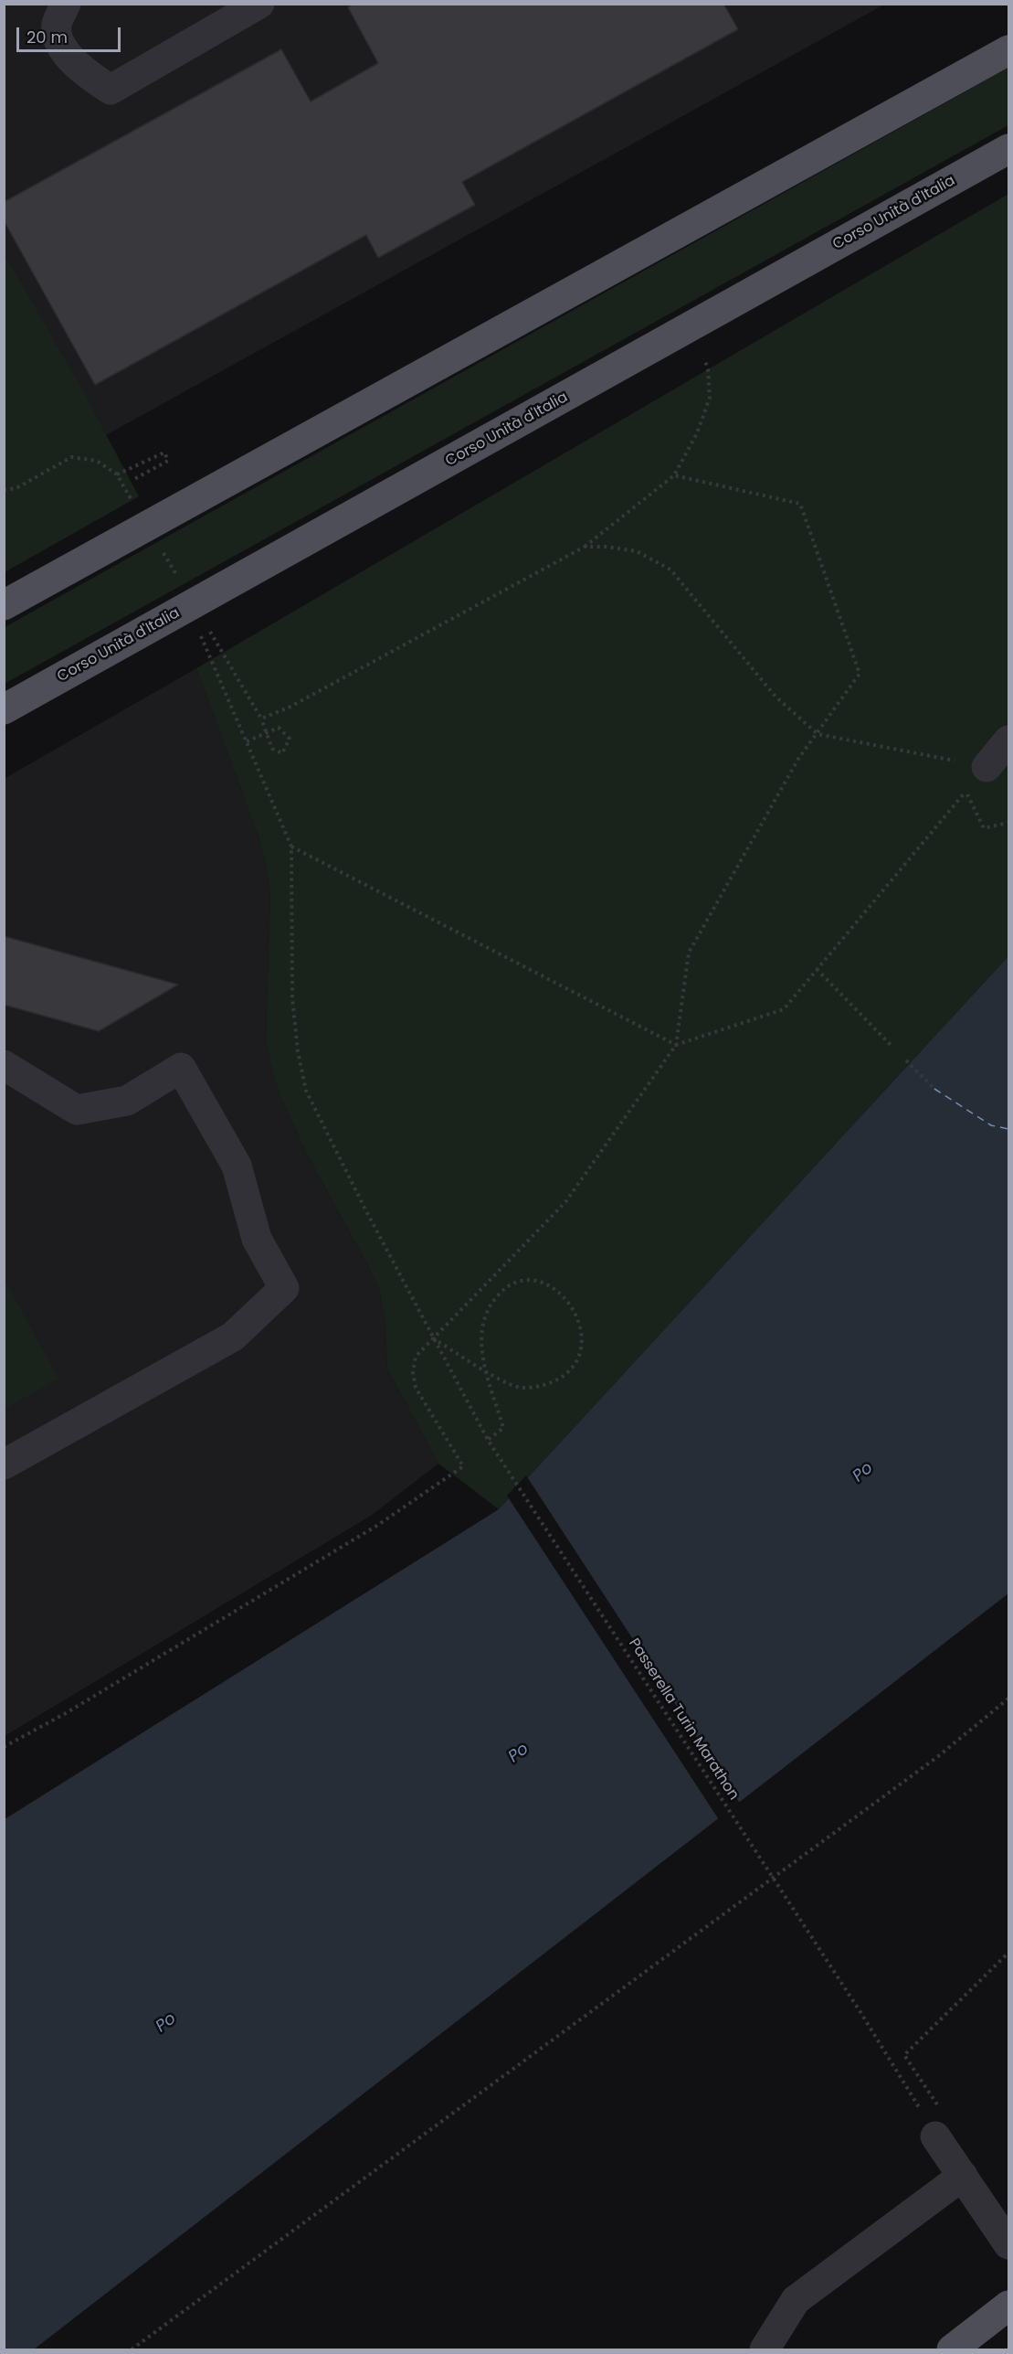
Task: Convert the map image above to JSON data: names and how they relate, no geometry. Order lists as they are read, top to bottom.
{
  "streets": {
    "main road": ["Corso Unità d'Italia"],
    "path": ["Passerella Turin Marathon"]
  },
  "water": ["Po"],
  "scale_bar": "20 m"
}
